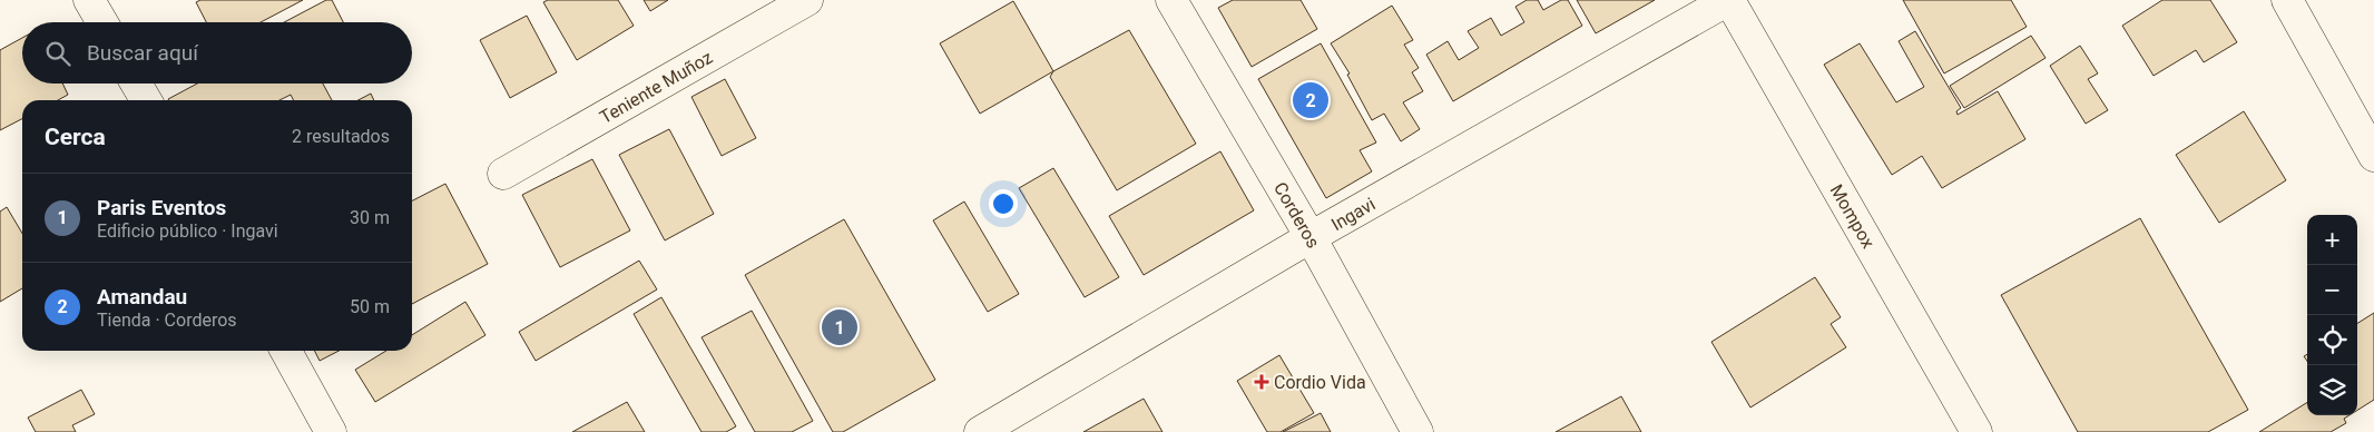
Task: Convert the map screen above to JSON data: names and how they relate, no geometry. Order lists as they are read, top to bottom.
{
  "streets": {
    "street": [
      "Teniente Muñoz",
      "Ingavi",
      "Corderos",
      "Mompox"
    ]
  },
  "crossings": [
    ["Ingavi", "Corderos"],
    ["Ingavi", "Mompox"]
  ],
  "places": {
    "health": ["Cordio Vida"]
  },
  "page": {
    "search": "Buscar aquí",
    "pins": ["2", "1"],
    "heading": ["Cerca", "2 resultados"],
    "list": [
      {
        "mark": "1",
        "name": "Paris Eventos",
        "note": "Edificio público · Ingavi",
        "value": "30 m"
      },
      {
        "mark": "2",
        "name": "Amandau",
        "note": "Tienda · Corderos",
        "value": "50 m"
      }
    ],
    "map_buttons": ["+", "−"]
  }
}
